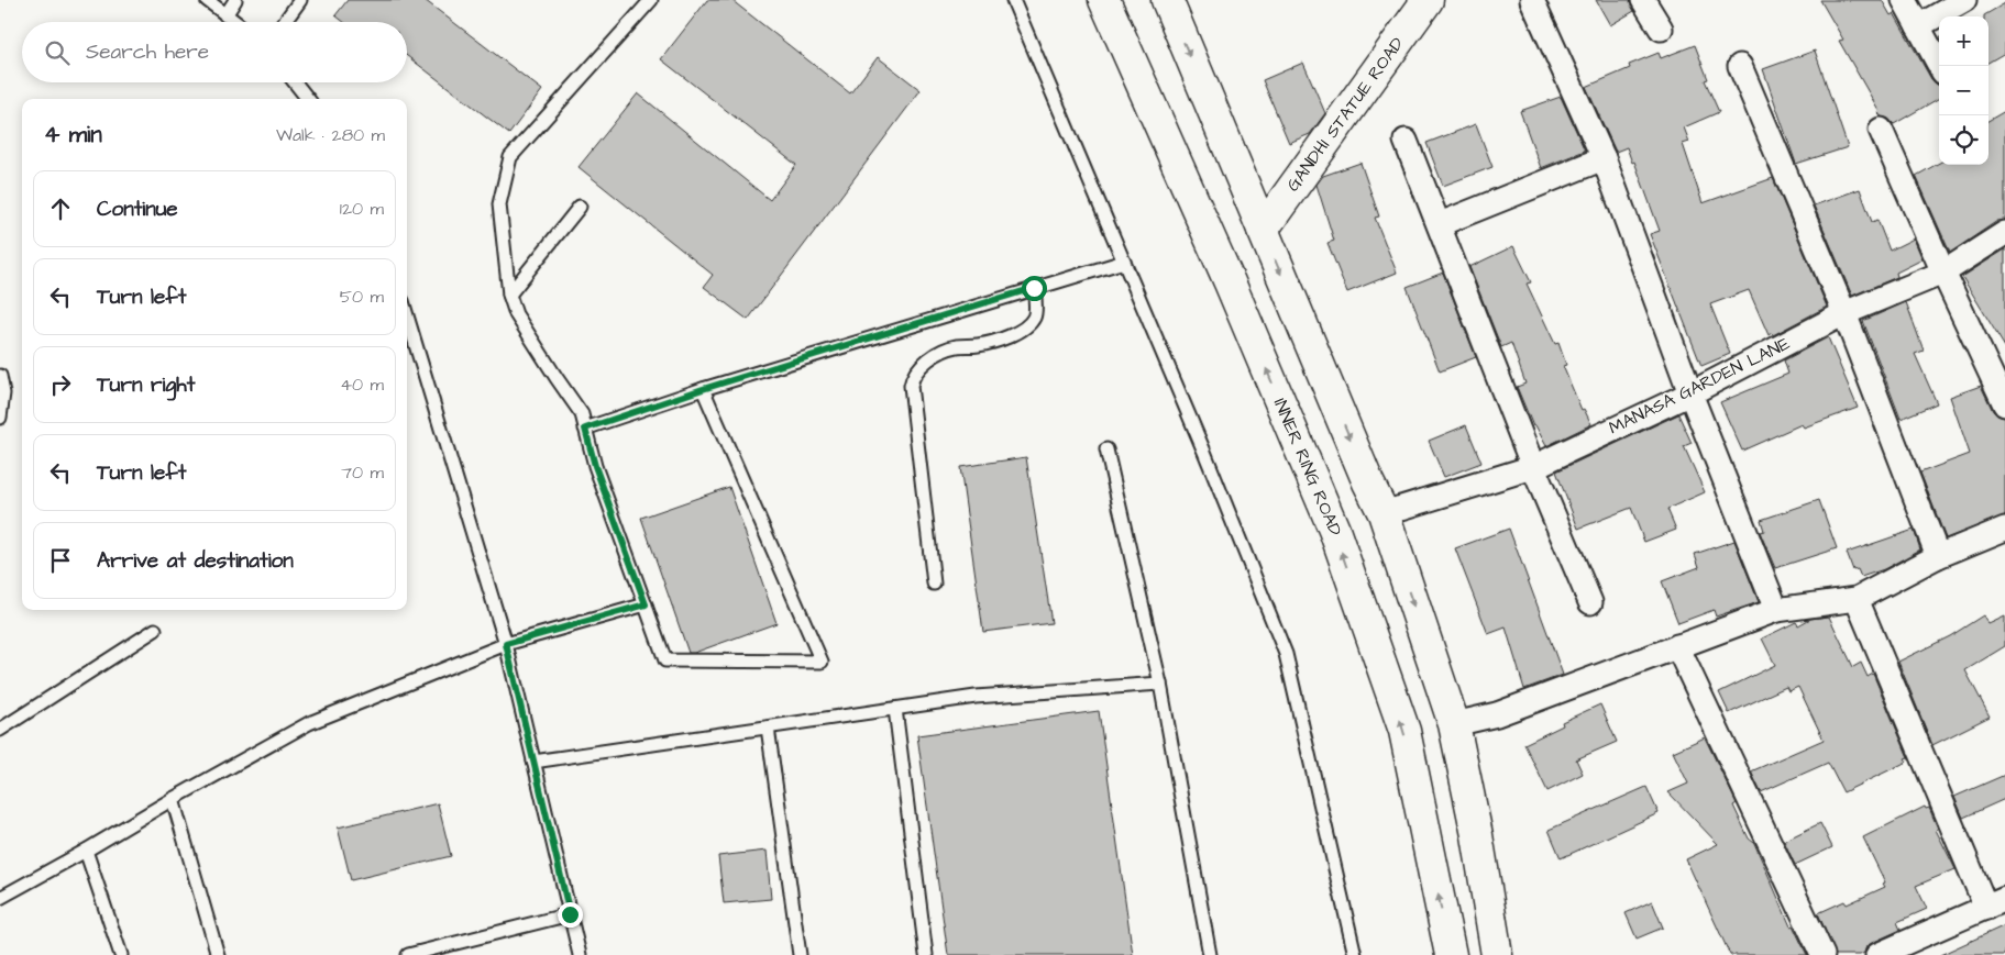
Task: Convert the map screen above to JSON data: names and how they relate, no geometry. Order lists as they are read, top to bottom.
{
  "streets": {
    "main road": ["GANDHI STATUE ROAD", "INNER RING ROAD"],
    "street": ["MANASA GARDEN LANE"]
  },
  "page": {
    "map_buttons": ["+", "−"],
    "search": "Search here",
    "heading": ["4 min", "Walk · 280 m"],
    "list": [
      ["Continue", "120 m"],
      ["Turn left", "50 m"],
      ["Turn right", "40 m"],
      ["Turn left", "70 m"],
      "Arrive at destination"
    ]
  }
}
